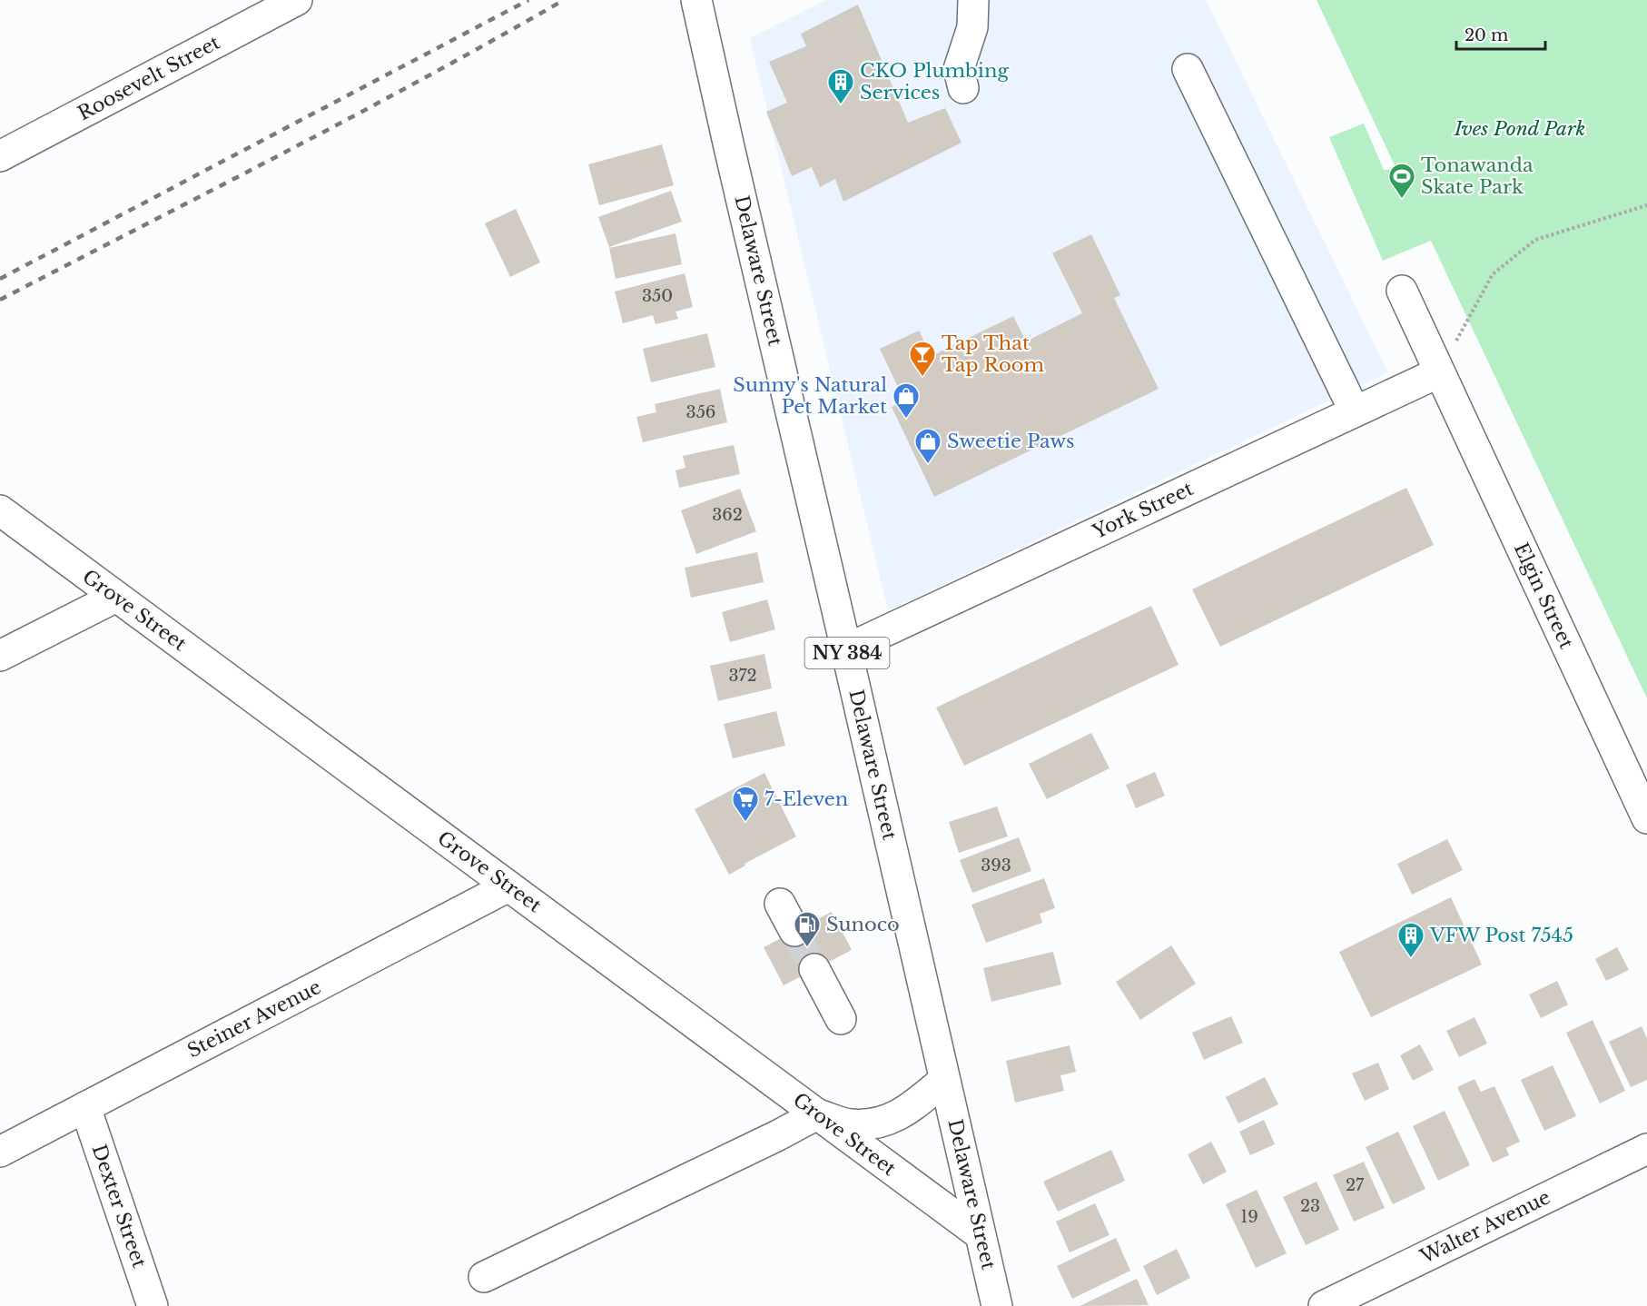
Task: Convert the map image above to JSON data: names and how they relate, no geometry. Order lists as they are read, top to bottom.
{
  "streets": {
    "street": [
      "Roosevelt Street",
      "Delaware Street",
      "York Street",
      "Elgin Street",
      "Grove Street",
      "NY 384",
      "Steiner Avenue",
      "Dexter Street",
      "Walter Avenue"
    ]
  },
  "crossings": [
    ["Delaware Street", "York Street"],
    ["Delaware Street", "Grove Street"],
    ["York Street", "Elgin Street"],
    ["Grove Street", "Steiner Avenue"],
    ["Steiner Avenue", "Dexter Street"]
  ],
  "parks": ["Ives Pond Park"],
  "places": {
    "building": ["CKO Plumbing Services", "VFW Post 7545"],
    "sports": ["Tonawanda Skate Park"],
    "bar": ["Tap That Tap Room"],
    "shop": ["Sunny's Natural Pet Market", "Sweetie Paws"],
    "supermarket": ["7-Eleven"],
    "fuel station": ["Sunoco"]
  },
  "house_numbers": [
    "350",
    "356",
    "362",
    "372",
    "393",
    "27",
    "23",
    "19"
  ],
  "scale_bar": "20 m"
}
